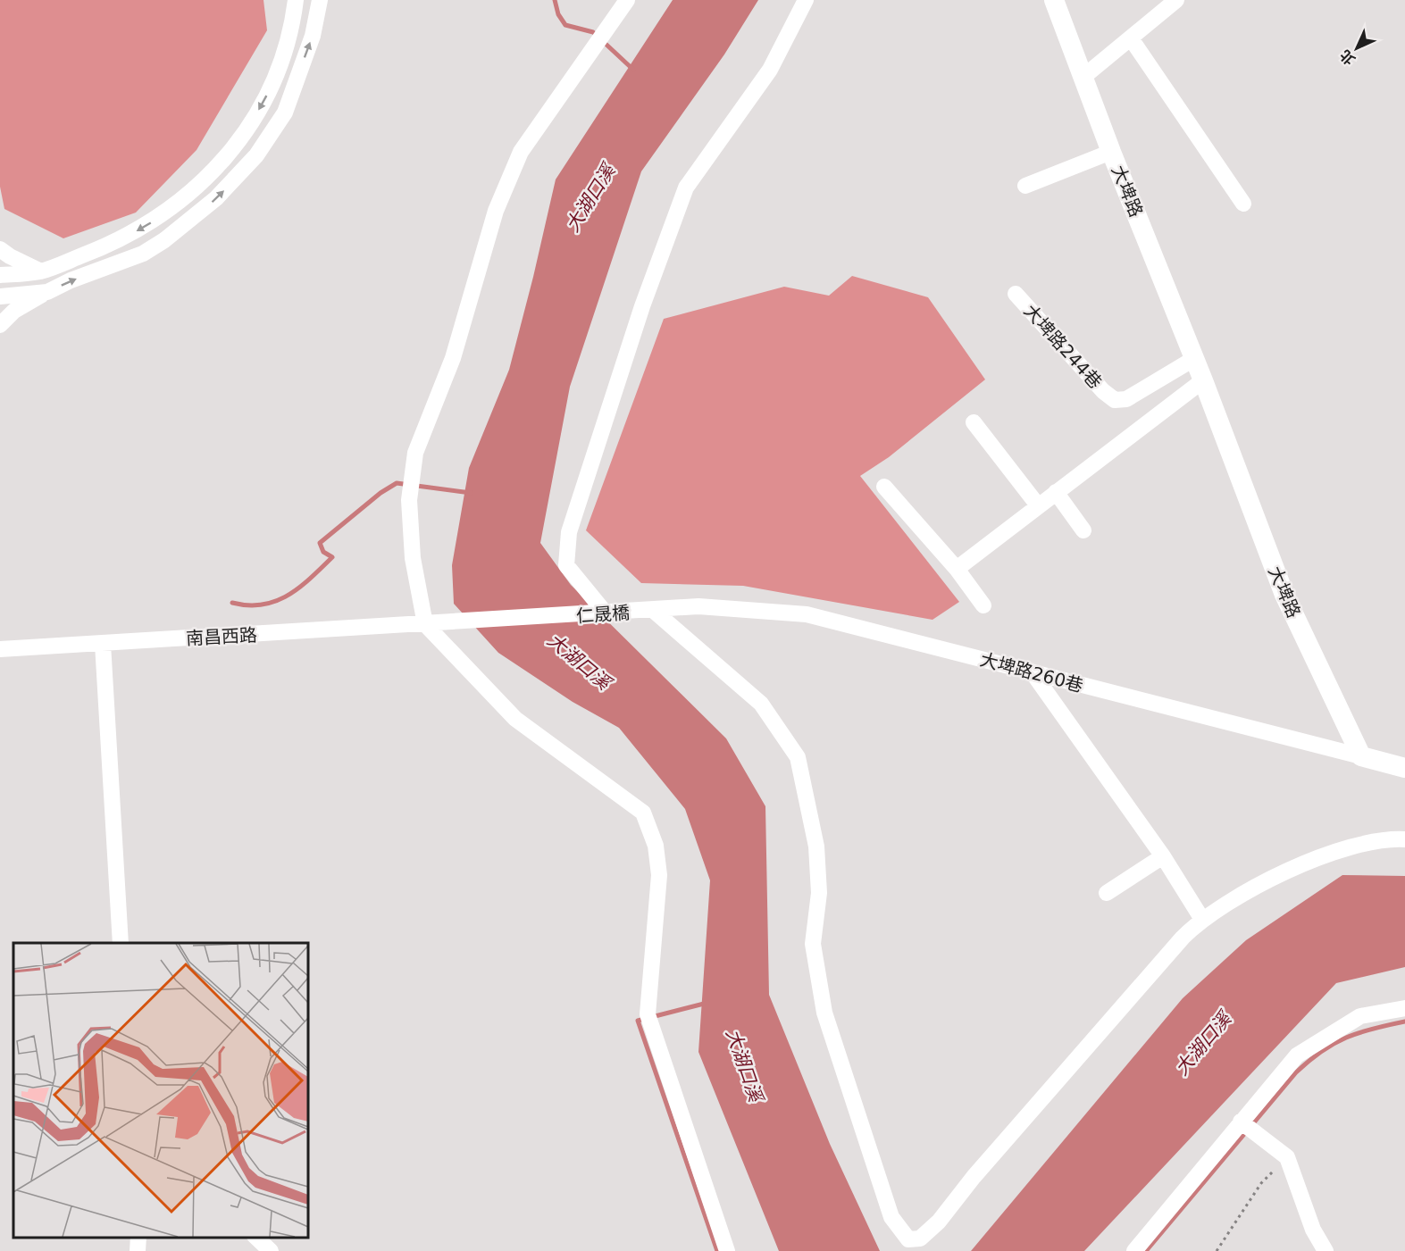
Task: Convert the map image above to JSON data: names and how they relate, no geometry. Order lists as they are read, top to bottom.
{
  "streets": {
    "main road": ["大埤路"],
    "street": [
      "大埤路244巷",
      "仁晟橋",
      "南昌西路",
      "大埤路260巷"
    ]
  },
  "crossings": [
    ["大埤路", "大埤路244巷"],
    ["大埤路", "大埤路260巷"],
    ["仁晟橋", "南昌西路"],
    ["仁晟橋", "大埤路260巷"]
  ],
  "water": ["大湖口溪"],
  "north": "bottom left"
}
